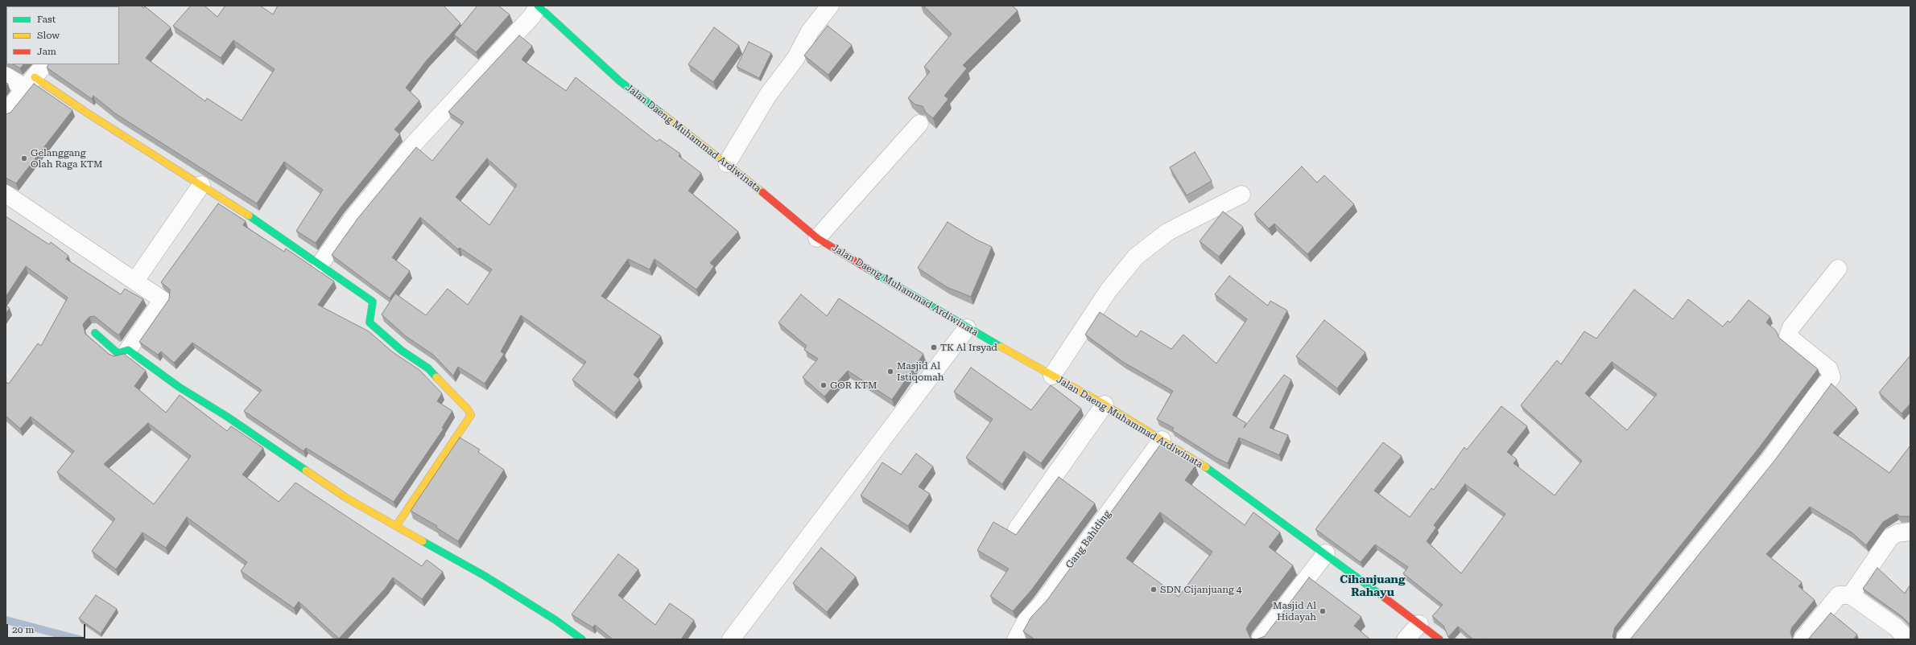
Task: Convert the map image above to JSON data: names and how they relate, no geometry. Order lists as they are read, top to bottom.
{
  "streets": {
    "street": ["Jalan Daeng Muhammad Ardiwinata", "Gang Bahlding"]
  },
  "crossings": [
    ["Jalan Daeng Muhammad Ardiwinata", "Gang Bahlding"]
  ],
  "districts": ["Cihanjuang Rahayu"],
  "places": [
    "Gelanggang Olah Raga KTM",
    "TK Al Irsyad",
    "Masjid Al Istiqomah",
    "GOR KTM",
    "SDN Cijanjuang 4",
    "Masjid Al Hidayah"
  ],
  "legend": ["Fast", "Slow", "Jam"],
  "scale_bar": "20 m"
}
